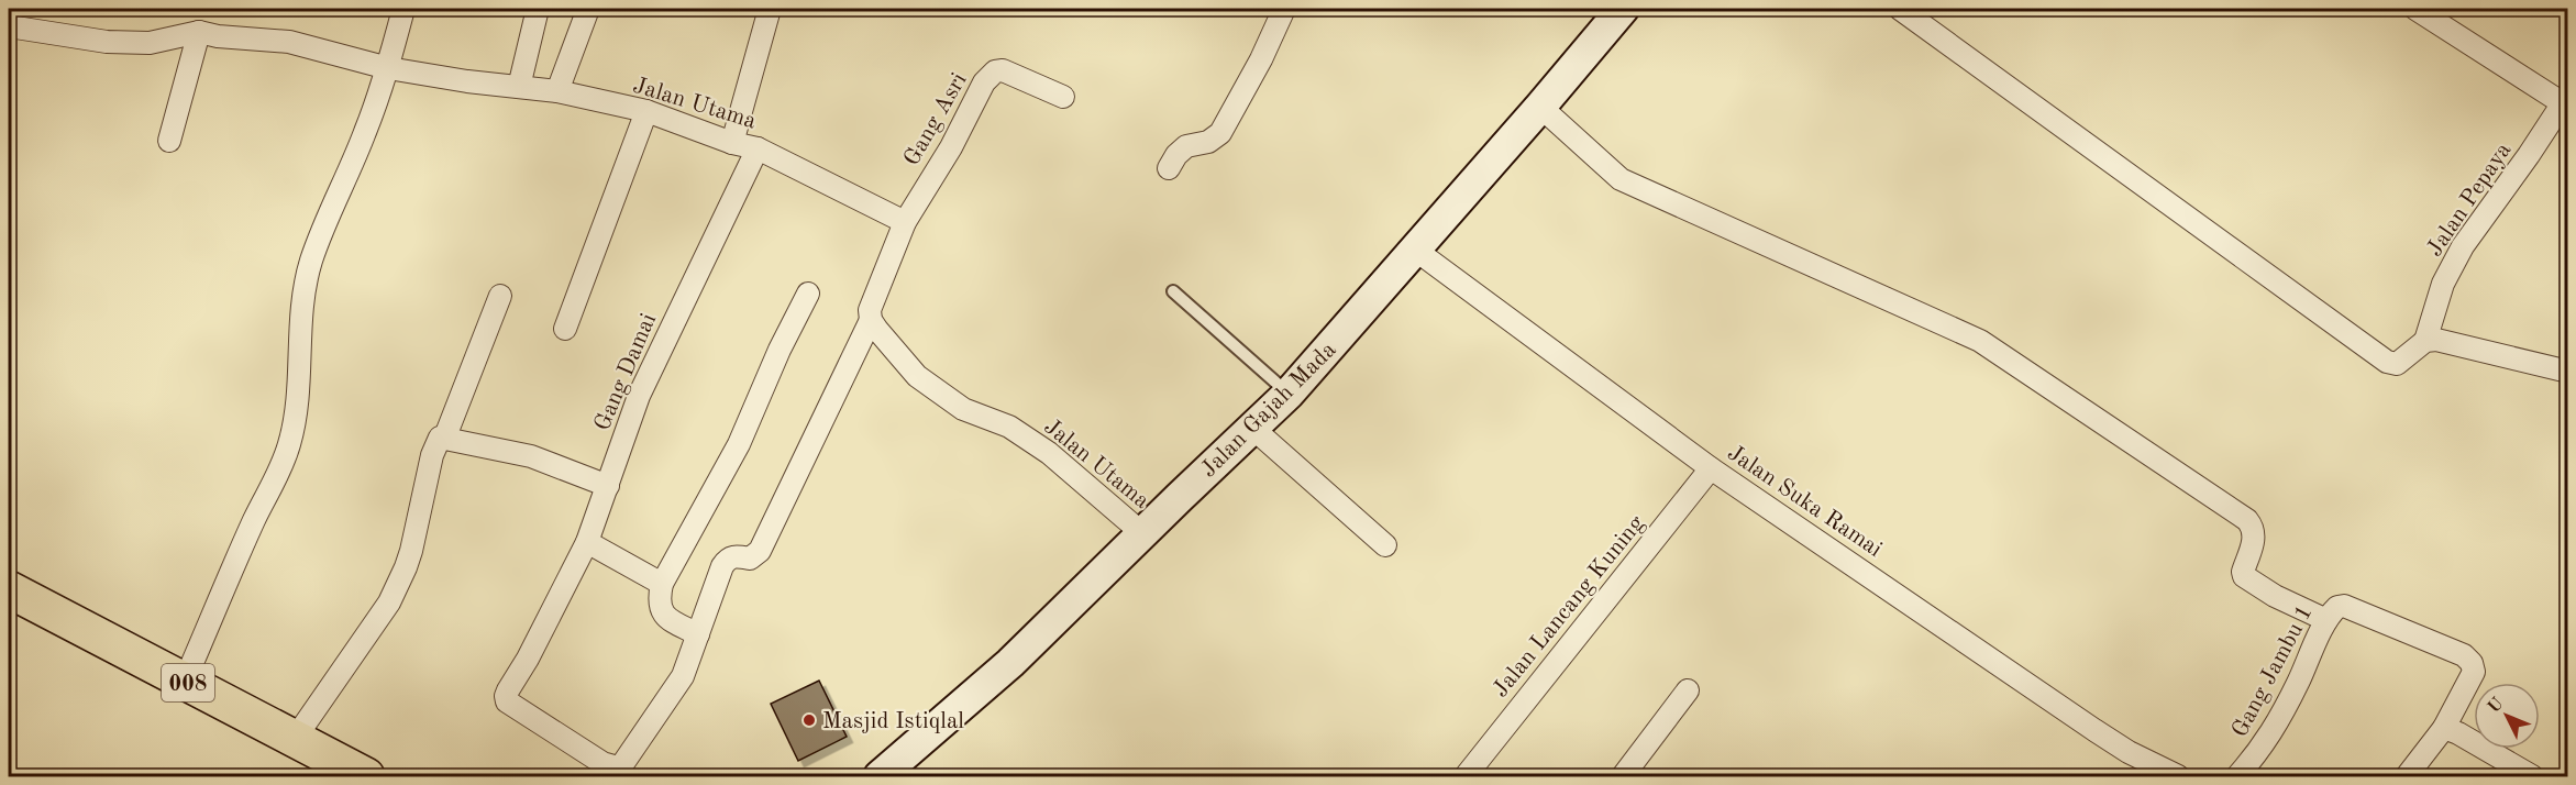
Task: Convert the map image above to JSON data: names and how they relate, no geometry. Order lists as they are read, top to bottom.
{
  "streets": {
    "highway": ["008"],
    "street": [
      "Jalan Utama",
      "Gang Asri",
      "Jalan Pepaya",
      "Gang Damai",
      "Jalan Gajah Mada",
      "Jalan Suka Ramai",
      "Jalan Lancang Kuning",
      "Gang Jambu 1"
    ]
  },
  "crossings": [
    ["Jalan Utama", "Gang Asri"],
    ["Jalan Utama", "Gang Damai"],
    ["Jalan Utama", "Jalan Gajah Mada"],
    ["Jalan Gajah Mada", "Jalan Suka Ramai"],
    ["Jalan Suka Ramai", "Jalan Lancang Kuning"]
  ],
  "places": ["Masjid Istiqlal"],
  "north": "top left"
}
